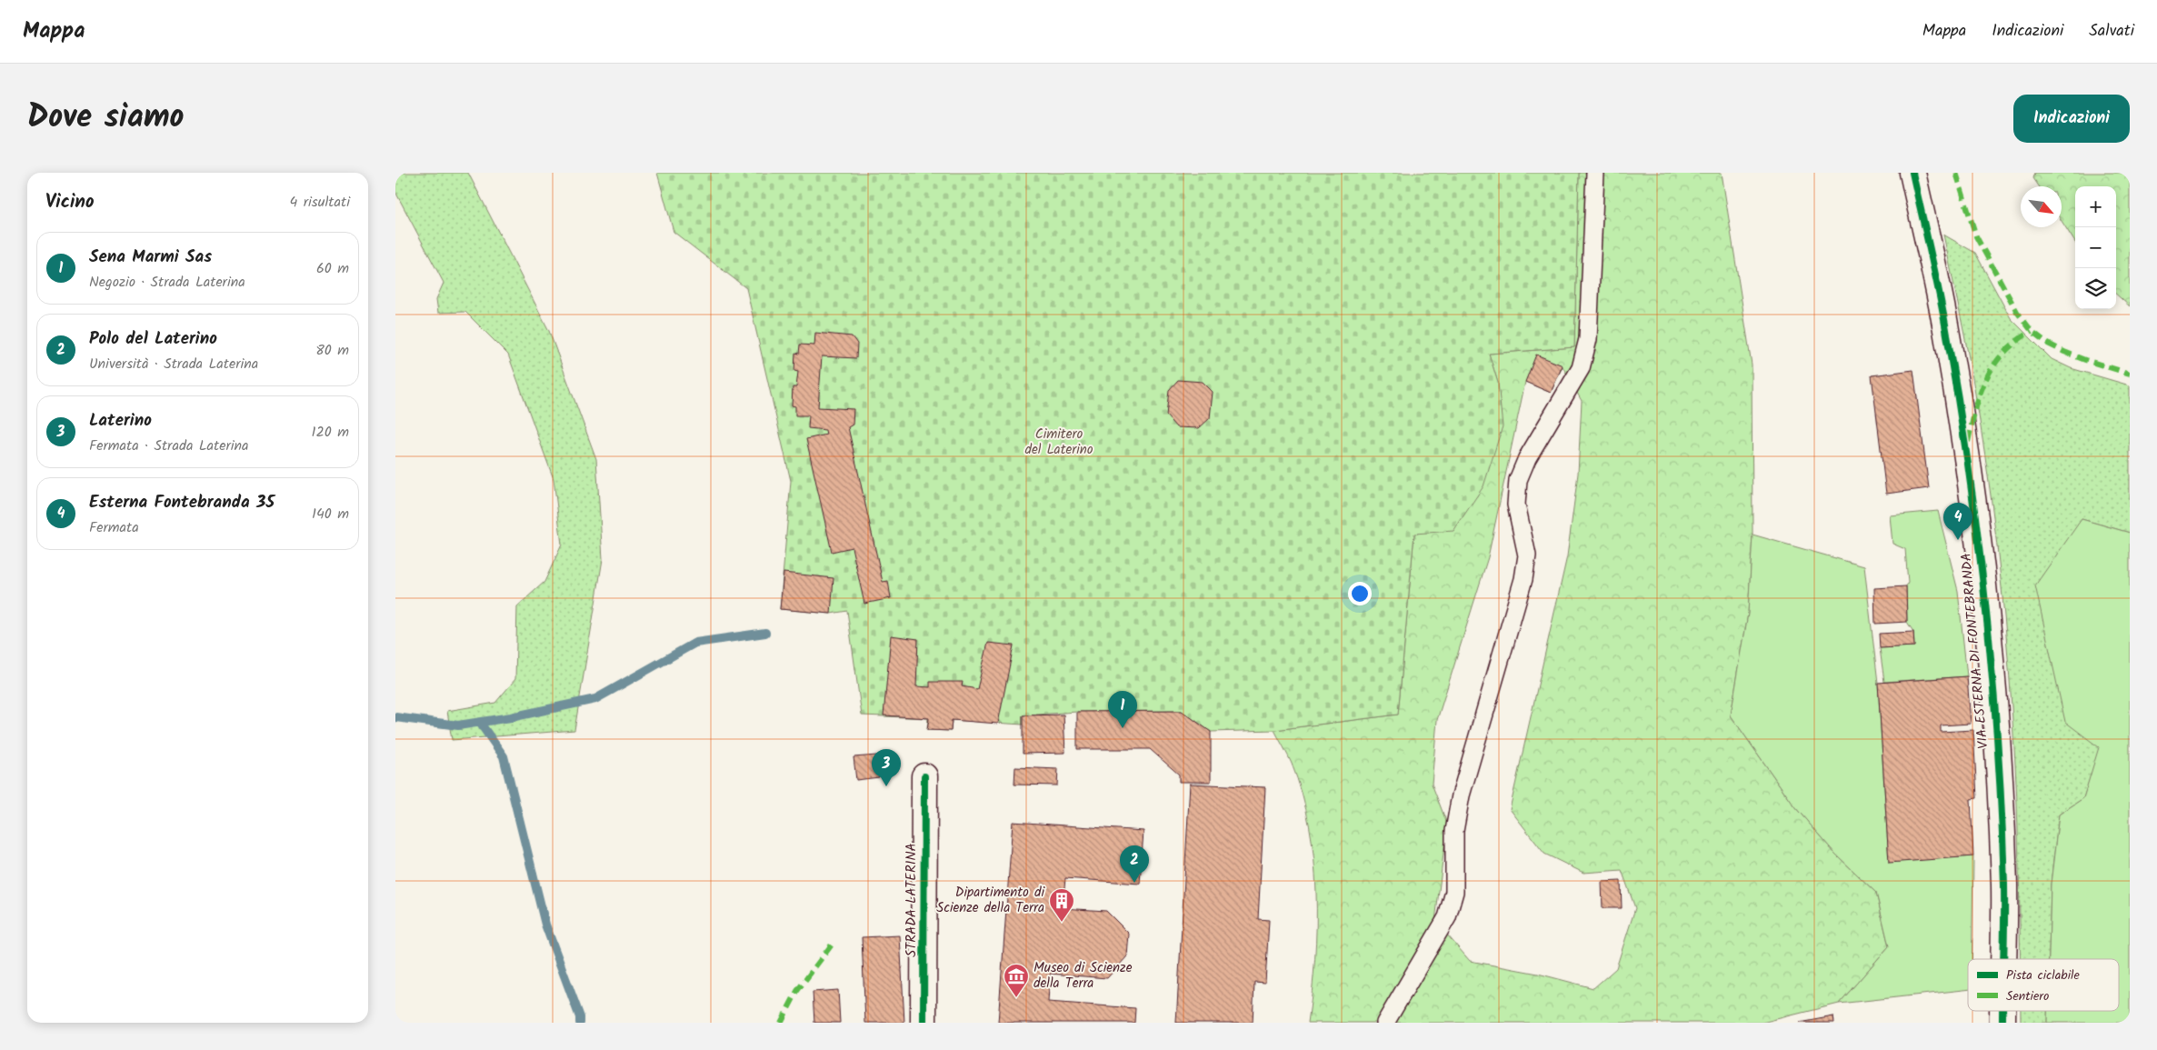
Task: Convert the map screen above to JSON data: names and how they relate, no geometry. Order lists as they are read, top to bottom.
{
  "streets": {
    "street": ["VIA ESTERNA DI FONTEBRANDA", "STRADA LATERINA"]
  },
  "parks": ["Cimitero del Laterino"],
  "places": {
    "building": ["Dipartimento di Scienze della Terra"],
    "museum": ["Museo di Scienze della Terra"]
  },
  "legend": ["Pista ciclabile", "Sentiero"],
  "north": "bottom right",
  "page": {
    "header": "Mappa",
    "nav": ["Mappa", "Indicazioni", "Salvati"],
    "title": "Dove siamo",
    "buttons": "Indicazioni",
    "heading": ["Vicino", "4 risultati"],
    "map_buttons": ["+", "−"],
    "list": [
      {
        "mark": "1",
        "name": "Sena Marmi Sas",
        "note": "Negozio · Strada Laterina",
        "value": "60 m"
      },
      {
        "mark": "2",
        "name": "Polo del Laterino",
        "note": "Università · Strada Laterina",
        "value": "80 m"
      },
      {
        "mark": "3",
        "name": "Laterino",
        "note": "Fermata · Strada Laterina",
        "value": "120 m"
      },
      {
        "mark": "4",
        "name": "Esterna Fontebranda 35",
        "note": "Fermata",
        "value": "140 m"
      }
    ],
    "pins": [
      "4",
      "1",
      "3",
      "2"
    ]
  }
}
